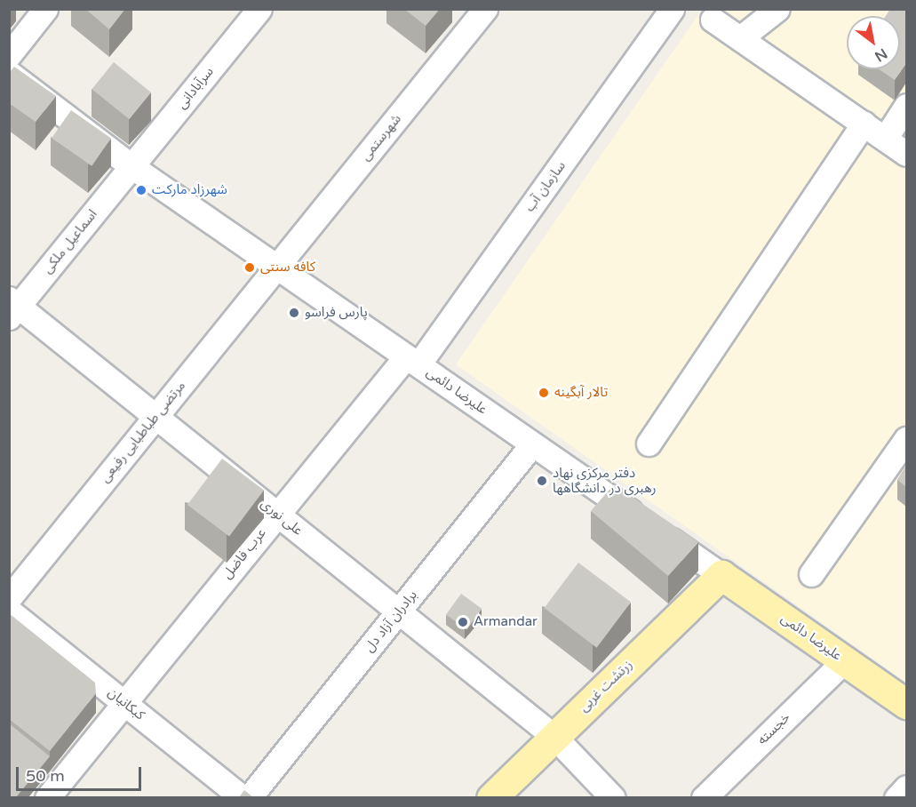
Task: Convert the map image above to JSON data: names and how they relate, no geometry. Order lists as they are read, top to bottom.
{
  "streets": {
    "main road": ["علیرضا دائمی", "زرتشت غربی"],
    "street": [
      "سرآبادانی",
      "شهرستمی",
      "سازمان آب",
      "اسماعیل ملکی",
      "مرتضی طباطبایی رفیعی",
      "علی نوری",
      "عرب فاضل",
      "برادران آزاد دل",
      "کبکانیان",
      "خجسته"
    ]
  },
  "crossings": [
    ["سرآبادانی", "اسماعیل ملکی"],
    ["سرآبادانی", "علیرضا دائمی"],
    ["شهرستمی", "علیرضا دائمی"],
    ["شهرستمی", "مرتضی طباطبایی رفیعی"],
    ["سازمان آب", "علیرضا دائمی"],
    ["سازمان آب", "عرب فاضل"],
    ["اسماعیل ملکی", "علیرضا دائمی"],
    ["اسماعیل ملکی", "علی نوری"],
    ["علیرضا دائمی", "مرتضی طباطبایی رفیعی"],
    ["علیرضا دائمی", "عرب فاضل"],
    ["علیرضا دائمی", "برادران آزاد دل"],
    ["علیرضا دائمی", "زرتشت غربی"],
    ["علیرضا دائمی", "خجسته"],
    ["مرتضی طباطبایی رفیعی", "علی نوری"],
    ["علی نوری", "عرب فاضل"],
    ["علی نوری", "برادران آزاد دل"],
    ["علی نوری", "زرتشت غربی"],
    ["عرب فاضل", "کبکانیان"]
  ],
  "places": [
    "شهرزاد مارکت",
    "کافه سنتی",
    "پارس فراسو",
    "تالار آبگینه",
    "دفتر مرکزی نهاد رهبری در دانشگاهها",
    "Armandar"
  ],
  "scale_bar": "50 m",
  "north": "bottom right"
}
